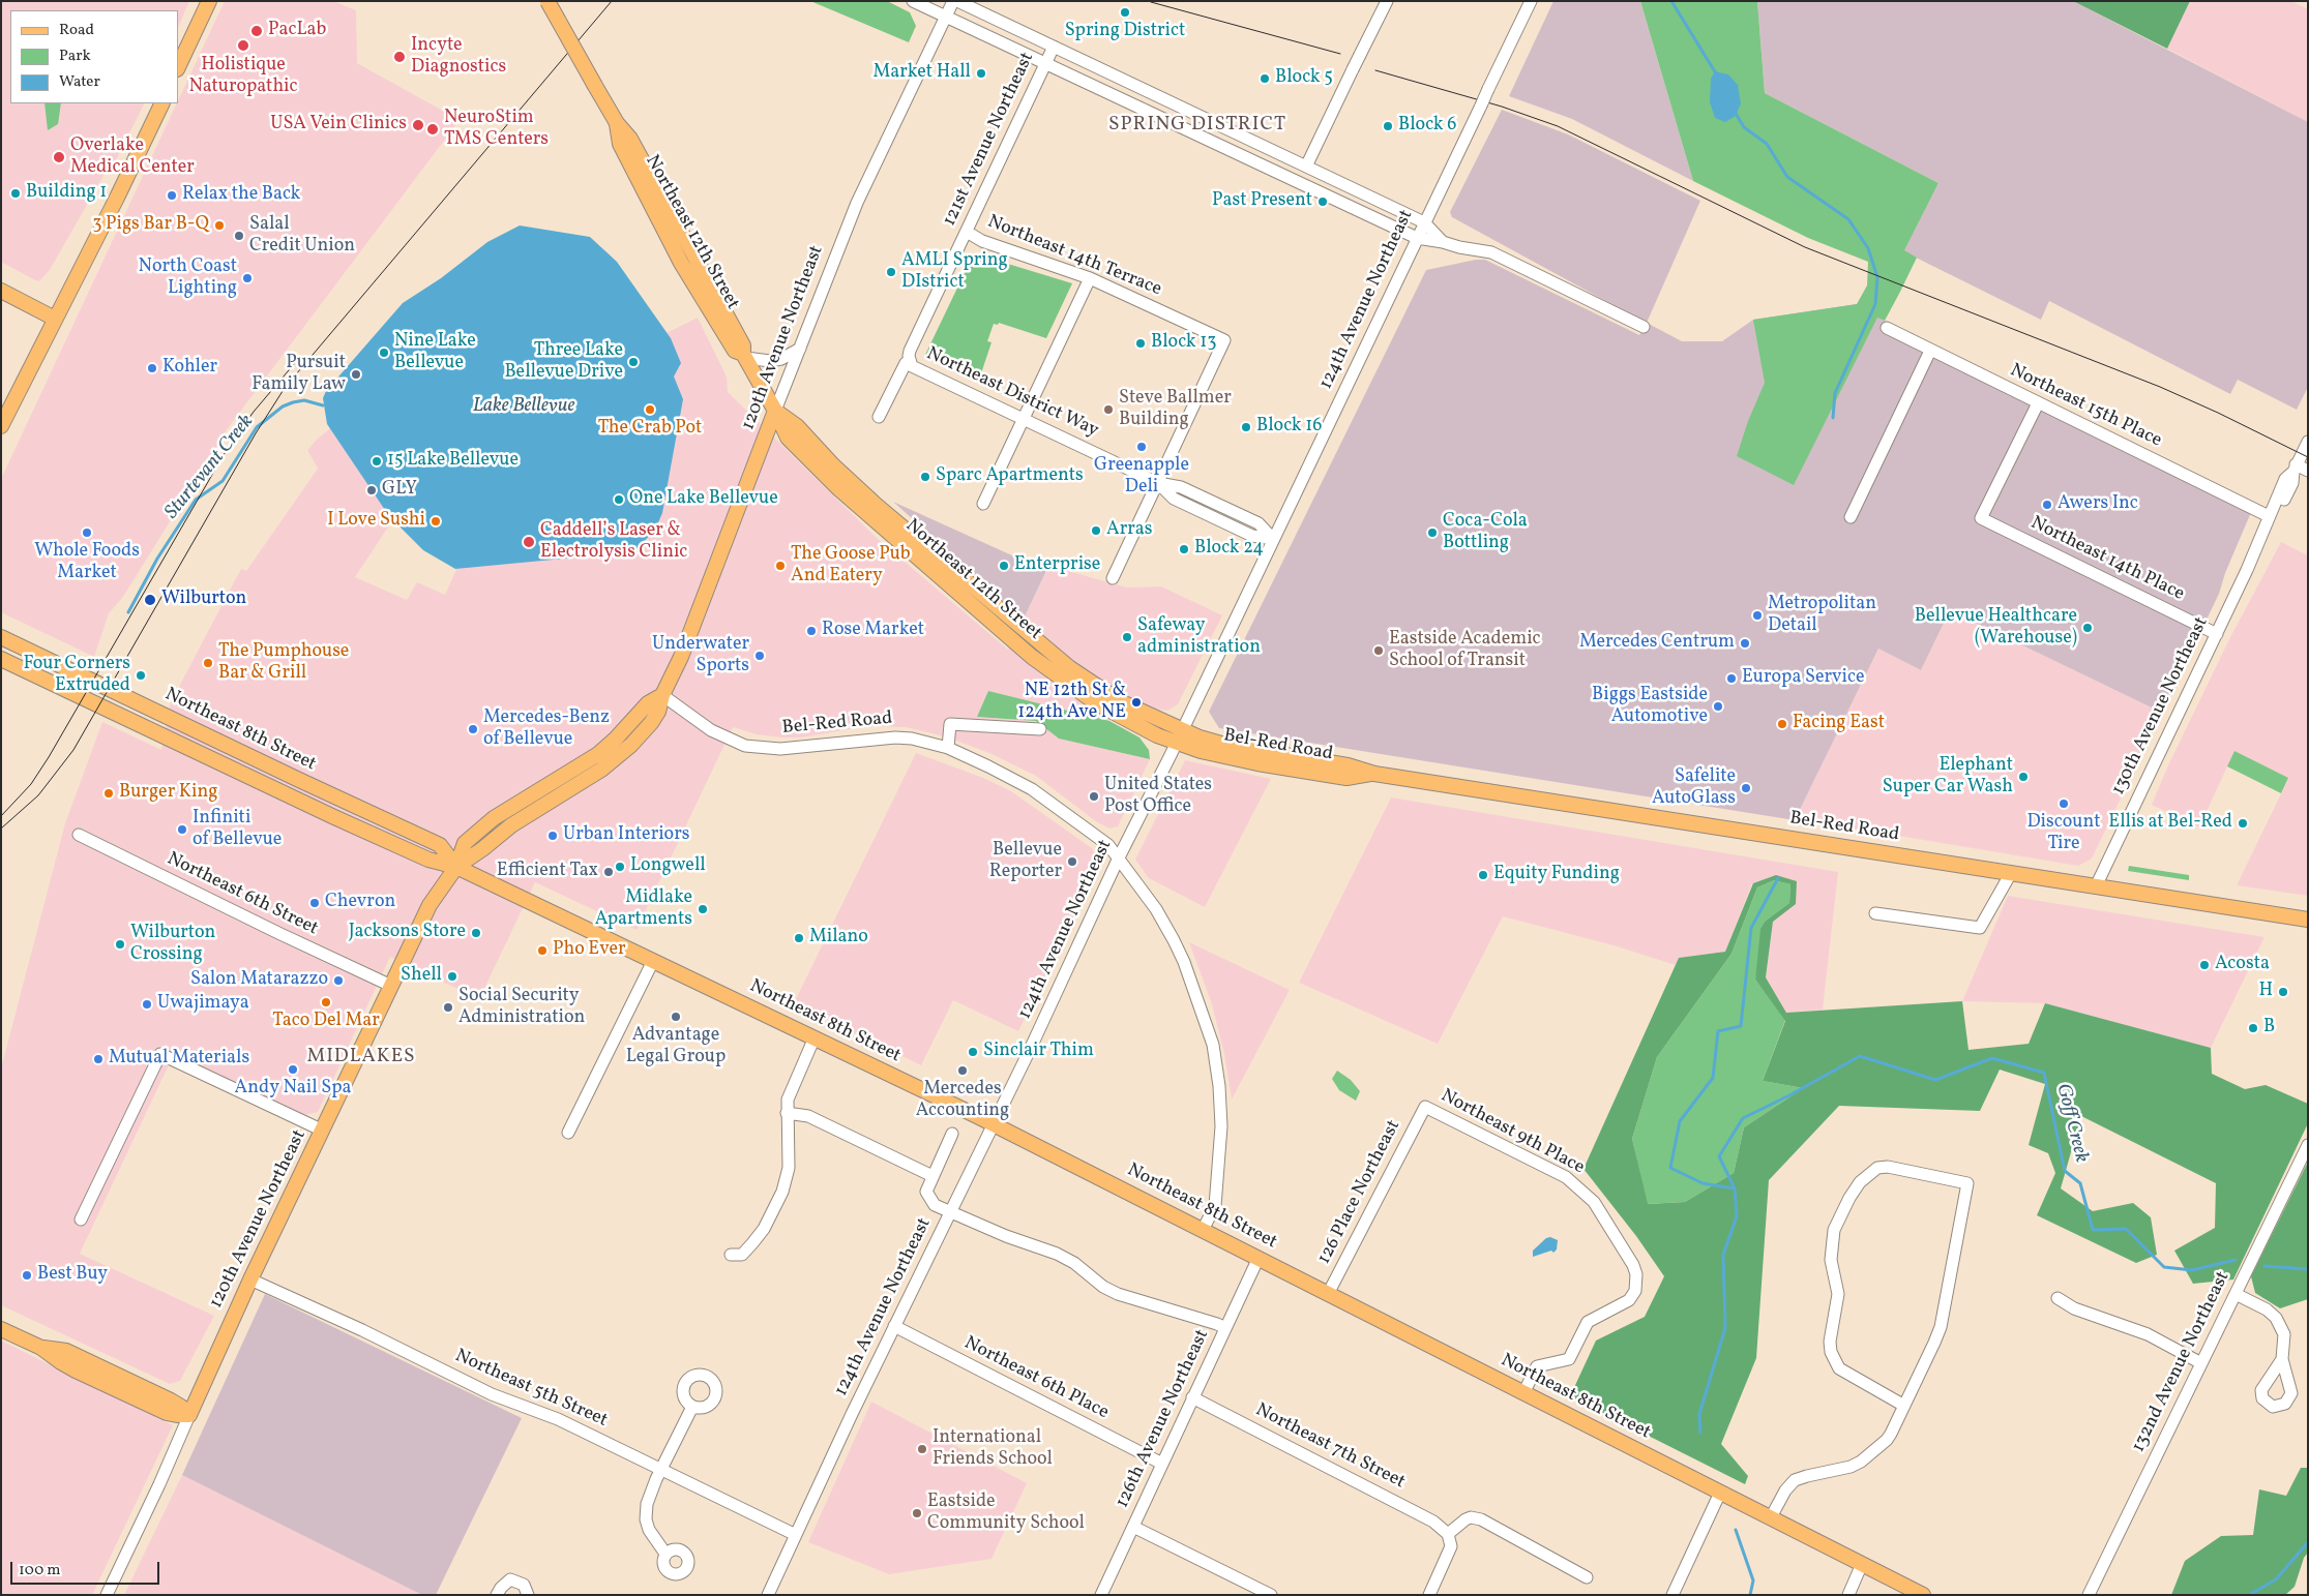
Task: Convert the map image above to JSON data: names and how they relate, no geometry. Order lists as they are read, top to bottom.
{
  "streets": {
    "main road": [
      "Northeast 12th Street",
      "120th Avenue Northeast",
      "Bel-Red Road",
      "Northeast 8th Street"
    ],
    "street": [
      "121st Avenue Northeast",
      "Northeast 14th Terrace",
      "124th Avenue Northeast",
      "Northeast District Way",
      "Northeast 15th Place",
      "Northeast 14th Place",
      "130th Avenue Northeast",
      "Northeast 6th Street",
      "Northeast 9th Place",
      "126 Place Northeast",
      "132nd Avenue Northeast",
      "Northeast 6th Place",
      "Northeast 5th Street",
      "126th Avenue Northeast",
      "Northeast 7th Street"
    ]
  },
  "crossings": [
    ["121st Avenue Northeast", "Northeast 14th Terrace"],
    ["121st Avenue Northeast", "Northeast District Way"],
    ["Northeast 12th Street", "124th Avenue Northeast"],
    ["Northeast 12th Street", "120th Avenue Northeast"],
    ["Northeast 12th Street", "Bel-Red Road"],
    ["Northeast 14th Terrace", "Northeast District Way"],
    ["124th Avenue Northeast", "Northeast District Way"],
    ["124th Avenue Northeast", "Bel-Red Road"],
    ["124th Avenue Northeast", "Northeast 8th Street"],
    ["124th Avenue Northeast", "Northeast 6th Place"],
    ["124th Avenue Northeast", "Northeast 5th Street"],
    ["120th Avenue Northeast", "Bel-Red Road"],
    ["120th Avenue Northeast", "Northeast 8th Street"],
    ["120th Avenue Northeast", "Northeast 6th Street"],
    ["120th Avenue Northeast", "Northeast 5th Street"],
    ["Northeast 15th Place", "Northeast 14th Place"],
    ["Northeast 15th Place", "130th Avenue Northeast"],
    ["Northeast 14th Place", "130th Avenue Northeast"],
    ["130th Avenue Northeast", "Bel-Red Road"],
    ["Bel-Red Road", "Northeast 8th Street"],
    ["Northeast 8th Street", "Northeast 9th Place"],
    ["Northeast 8th Street", "126 Place Northeast"],
    ["Northeast 8th Street", "126th Avenue Northeast"],
    ["Northeast 9th Place", "126 Place Northeast"],
    ["Northeast 6th Place", "126th Avenue Northeast"],
    ["126th Avenue Northeast", "Northeast 7th Street"]
  ],
  "districts": ["SPRING DISTRICT", "MIDLAKES"],
  "water": ["Lake Bellevue", "Sturtevant Creek", "Goff Creek"],
  "places": [
    "Spring District",
    "PacLab",
    "Holistique Naturopathic",
    "Incyte Diagnostics",
    "Market Hall",
    "Block 5",
    "USA Vein Clinics",
    "Block 6",
    "NeuroStim TMS Centers",
    "Overlake Medical Center",
    "Building 1",
    "Relax the Back",
    "Past Present",
    "3 Pigs Bar B-Q",
    "Salal Credit Union",
    "AMLI Spring DIstrict",
    "North Coast Lighting",
    "Block 13",
    "Nine Lake Bellevue",
    "Three Lake Bellevue Drive",
    "Kohler",
    "Pursuit Family Law",
    "The Crab Pot",
    "Steve Ballmer Building",
    "Block 16",
    "Greenapple Deli",
    "15 Lake Bellevue",
    "Sparc Apartments",
    "GLY",
    "One Lake Bellevue",
    "Awers Inc",
    "I Love Sushi",
    "Arras",
    "Whole Foods Market",
    "Coca-Cola Bottling",
    "Caddell’s Laser & Electrolysis Clinic",
    "Block 24",
    "The Goose Pub And Eatery",
    "Enterprise",
    "Wilburton",
    "Metropolitan Detail",
    "Bellevue Healthcare (Warehouse)",
    "Rose Market",
    "Safeway administration",
    "Mercedes Centrum",
    "Eastside Academic School of Transit",
    "Underwater Sports",
    "The Pumphouse Bar & Grill",
    "Four Corners Extruded",
    "Europa Service",
    "NE 12th St & 124th Ave NE",
    "Biggs Eastside Automotive",
    "Facing East",
    "Mercedes-Benz of Bellevue",
    "Elephant Super Car Wash",
    "Safelite AutoGlass",
    "Burger King",
    "United States Post Office",
    "Discount Tire",
    "Ellis at Bel-Red",
    "Infiniti of Bellevue",
    "Urban Interiors",
    "Bellevue Reporter",
    "Longwell",
    "Efficient Tax",
    "Equity Funding",
    "Chevron",
    "Midlake Apartments",
    "Jacksons Store",
    "Milano",
    "Wilburton Crossing",
    "Pho Ever",
    "Acosta",
    "Shell",
    "Salon Matarazzo",
    "H",
    "Taco Del Mar",
    "Uwajimaya",
    "Social Security Administration",
    "Advantage Legal Group",
    "B",
    "Sinclair Thim",
    "Mutual Materials",
    "Andy Nail Spa",
    "Mercedes Accounting",
    "Best Buy",
    "International Friends School",
    "Eastside Community School"
  ],
  "legend": ["Road", "Park", "Water"],
  "scale_bar": "100 m"
}
